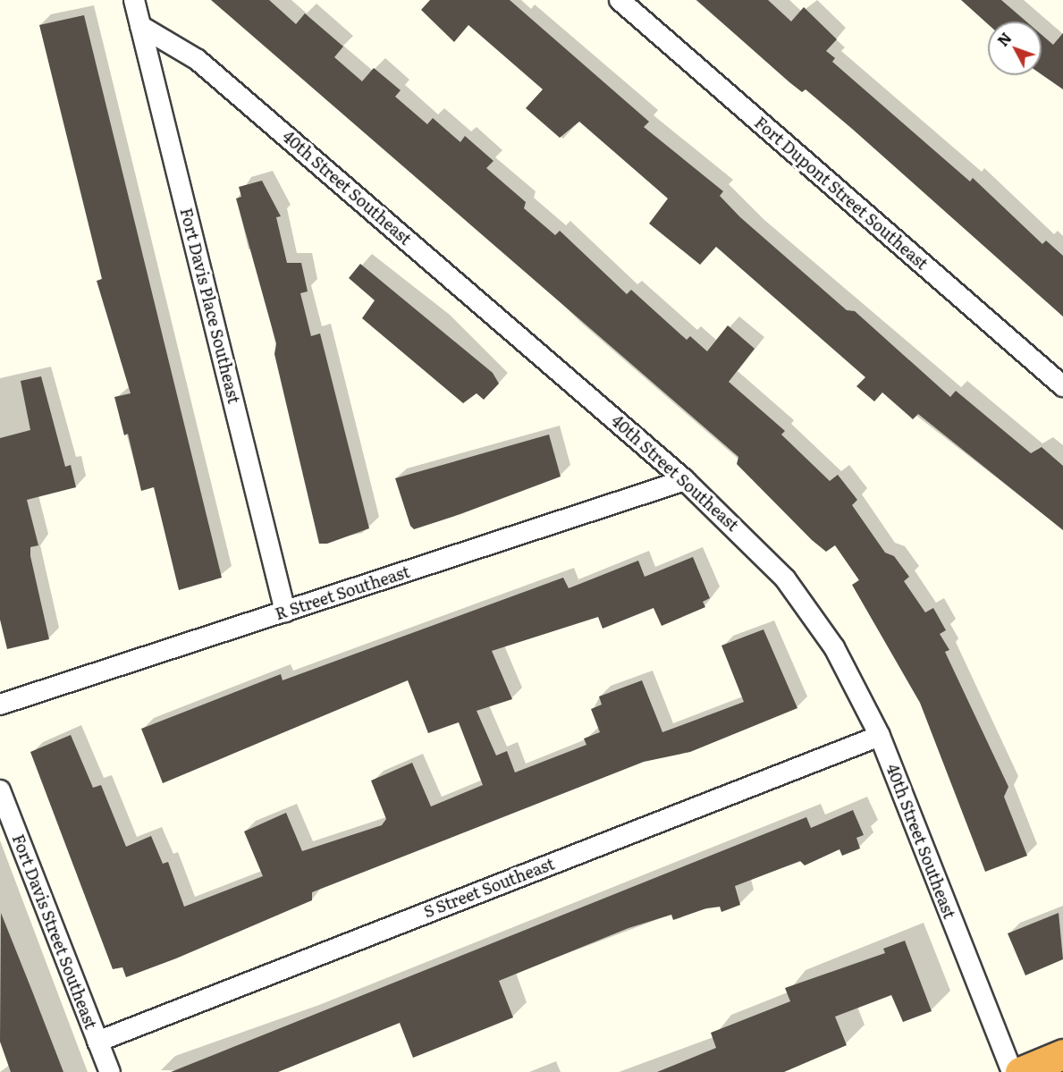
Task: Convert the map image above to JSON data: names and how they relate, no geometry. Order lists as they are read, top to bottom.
{
  "streets": {
    "street": [
      "40th Street Southeast",
      "Fort Dupont Street Southeast",
      "Fort Davis Place Southeast",
      "R Street Southeast",
      "S Street Southeast",
      "Fort Davis Street Southeast"
    ]
  },
  "crossings": [
    ["40th Street Southeast", "Fort Davis Place Southeast"],
    ["40th Street Southeast", "R Street Southeast"],
    ["40th Street Southeast", "S Street Southeast"],
    ["Fort Davis Place Southeast", "R Street Southeast"],
    ["S Street Southeast", "Fort Davis Street Southeast"]
  ],
  "north": "top left"
}
